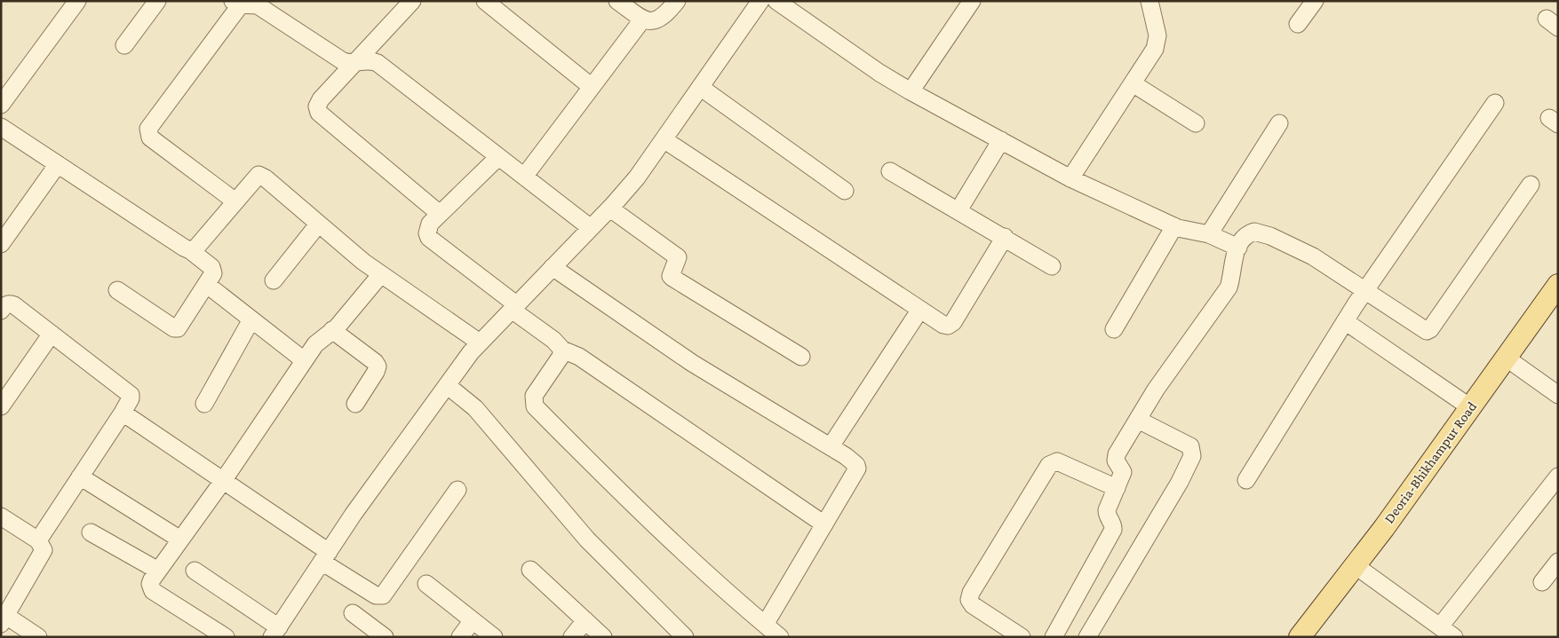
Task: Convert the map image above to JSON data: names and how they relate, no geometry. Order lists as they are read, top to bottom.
{
  "streets": {
    "main road": ["Deoria-Bhikhampur Road"]
  }
}
